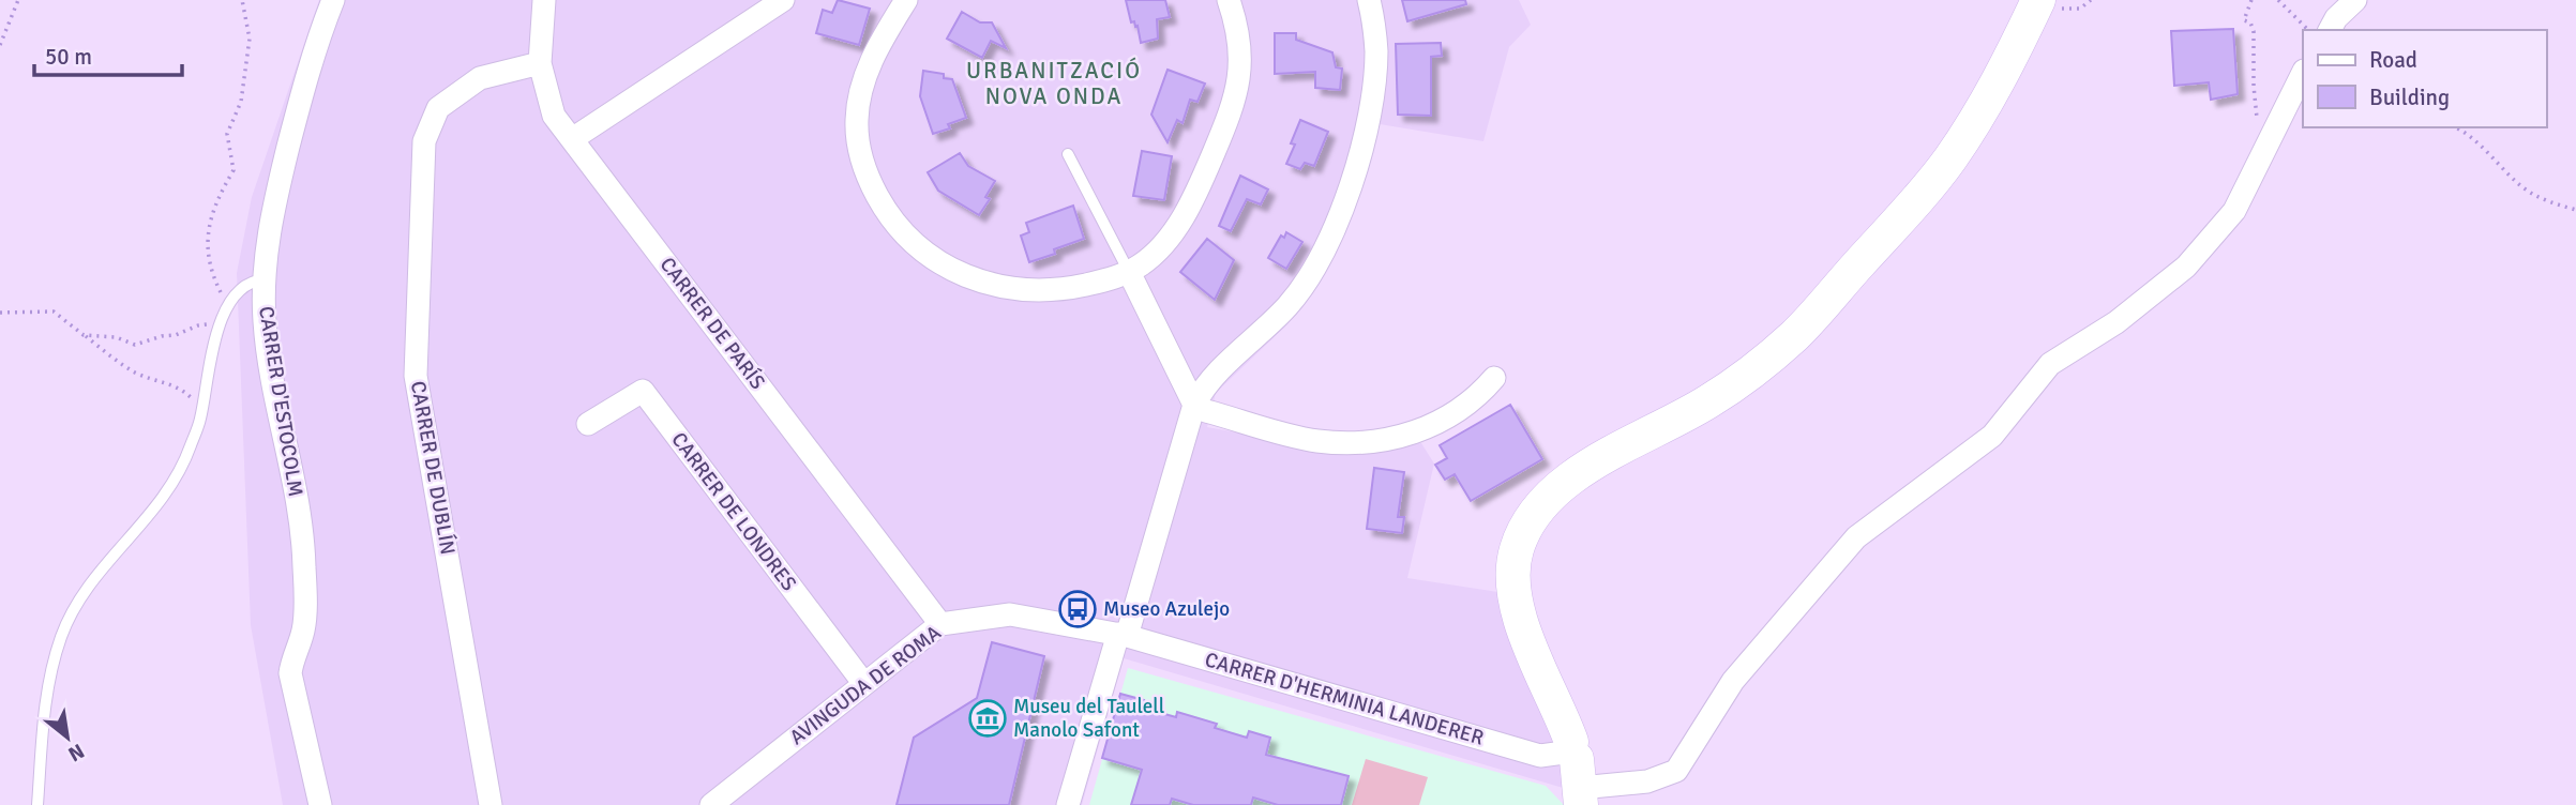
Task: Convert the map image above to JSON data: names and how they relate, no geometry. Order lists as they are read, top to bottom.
{
  "streets": {
    "street": [
      "CARRER DE PARÍS",
      "CARRER D'ESTOCOLM",
      "CARRER DE DUBLÍN",
      "CARRER DE LONDRES",
      "AVINGUDA DE ROMA",
      "CARRER D'HERMINIA LANDERER"
    ]
  },
  "crossings": [
    ["CARRER DE PARÍS", "CARRER DE DUBLÍN"],
    ["CARRER DE PARÍS", "AVINGUDA DE ROMA"],
    ["CARRER DE LONDRES", "AVINGUDA DE ROMA"],
    ["AVINGUDA DE ROMA", "CARRER D'HERMINIA LANDERER"]
  ],
  "districts": ["URBANITZACIÓ NOVA ONDA"],
  "places": {
    "bus stop": ["Museo Azulejo"],
    "museum": ["Museu del Taulell Manolo Safont"]
  },
  "legend": ["Road", "Building"],
  "scale_bar": "50 m",
  "north": "bottom right"
}
